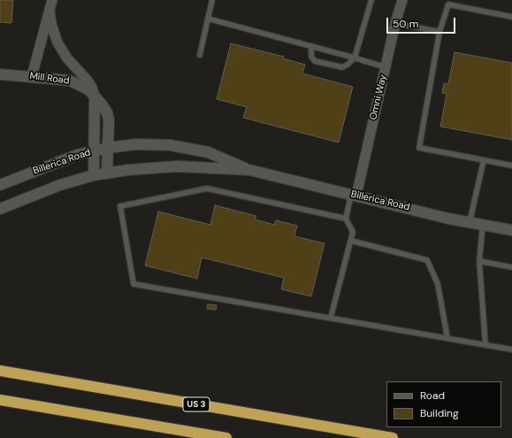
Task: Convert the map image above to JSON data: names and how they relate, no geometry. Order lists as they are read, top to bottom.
{
  "streets": {
    "highway": ["US 3"],
    "main road": ["Mill Road", "Billerica Road"],
    "street": ["Omni Way"]
  },
  "crossings": [
    ["Mill Road", "Billerica Road"],
    ["Omni Way", "Billerica Road"]
  ],
  "legend": ["Road", "Building"],
  "scale_bar": "50 m"
}
